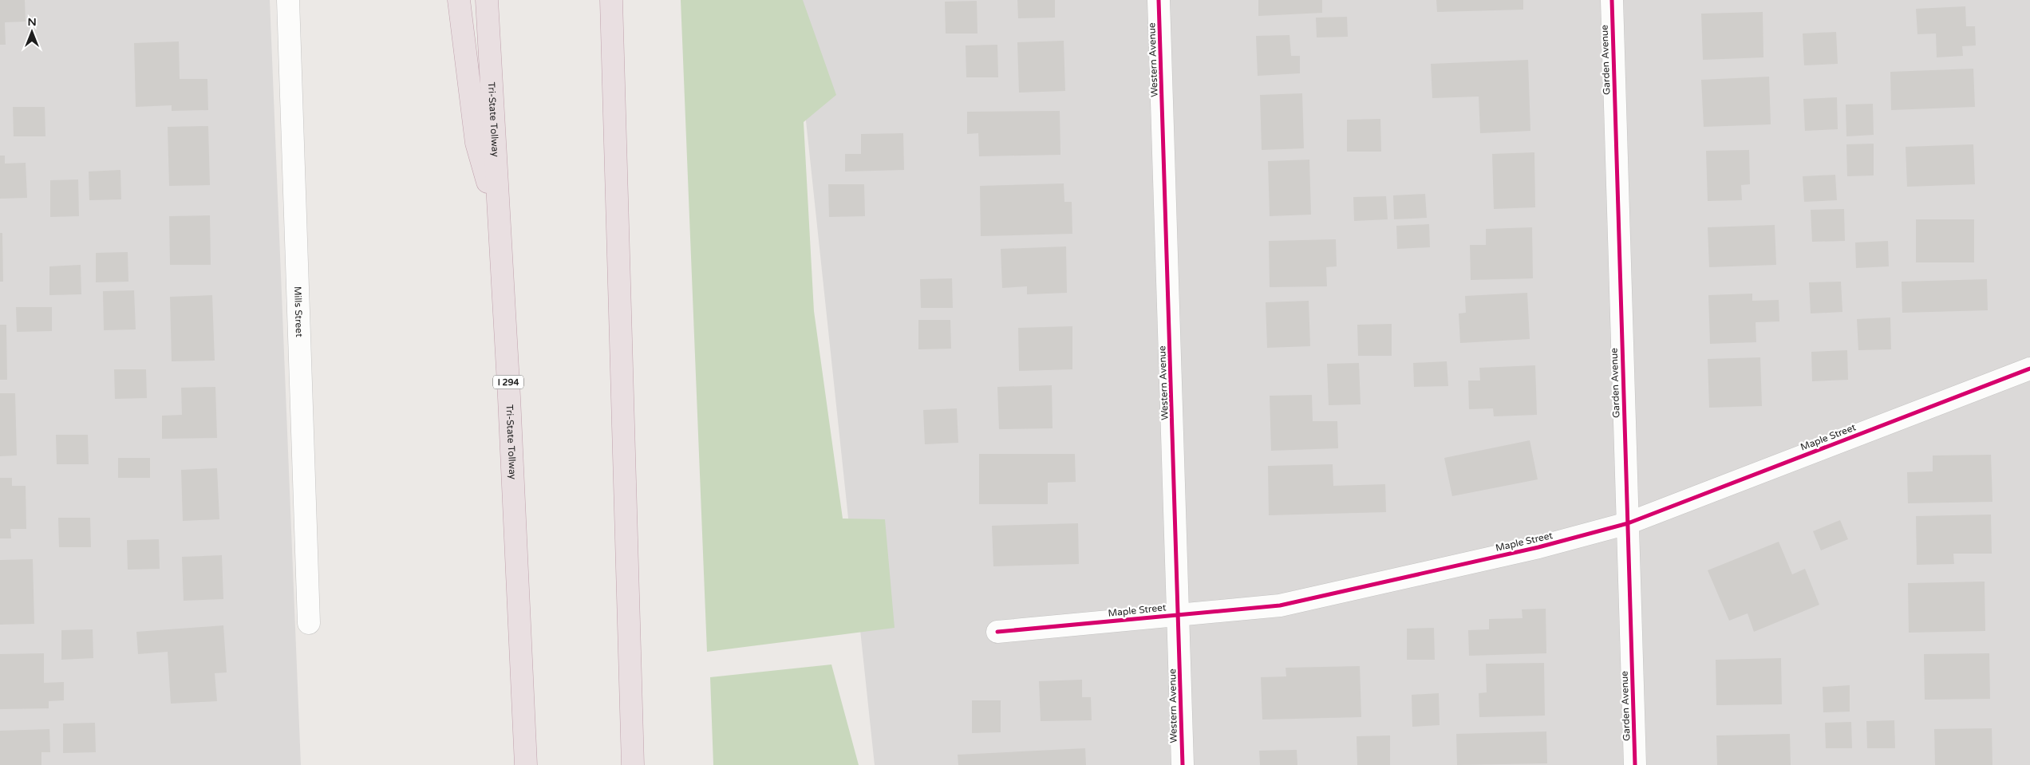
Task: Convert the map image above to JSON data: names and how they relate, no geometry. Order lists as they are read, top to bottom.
{
  "streets": {
    "highway": ["Tri-State Tollway", "I 294"],
    "street": [
      "Western Avenue",
      "Garden Avenue",
      "Mills Street",
      "Maple Street"
    ]
  },
  "crossings": [
    ["Western Avenue", "Maple Street"],
    ["Garden Avenue", "Maple Street"]
  ],
  "north": "top"
}
